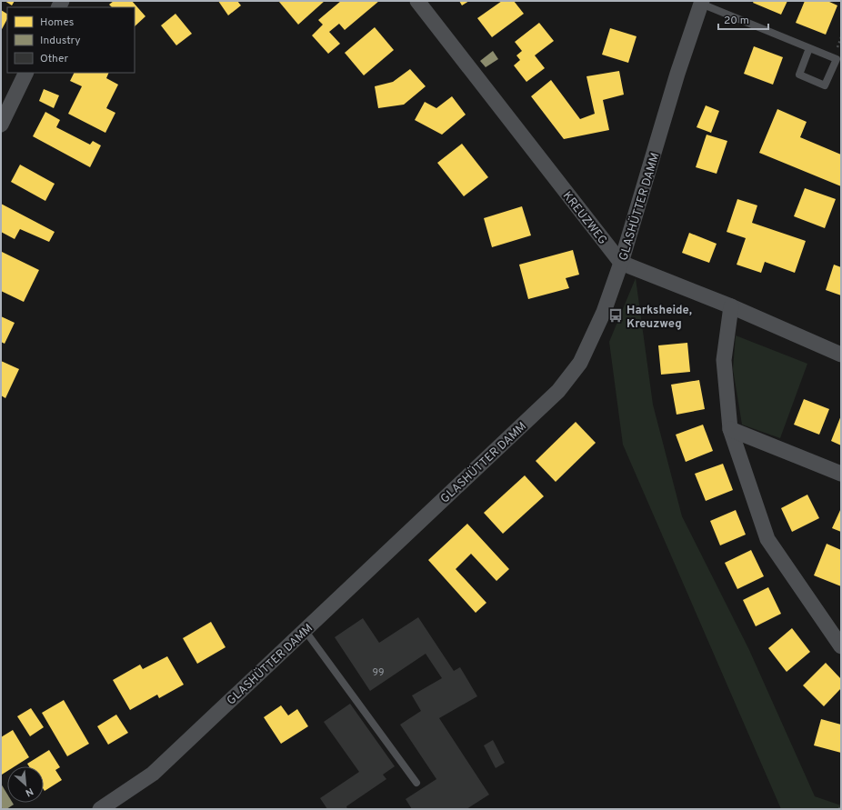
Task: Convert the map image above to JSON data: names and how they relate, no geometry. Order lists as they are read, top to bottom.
{
  "streets": {
    "street": ["GLASHÜTTER DAMM", "KREUZWEG"]
  },
  "crossings": [
    ["GLASHÜTTER DAMM", "KREUZWEG"]
  ],
  "places": {
    "bus stop": ["Harksheide, Kreuzweg"]
  },
  "house_numbers": ["99"],
  "legend": ["Homes", "Industry", "Other"],
  "scale_bar": "20 m",
  "north": "bottom right"
}
